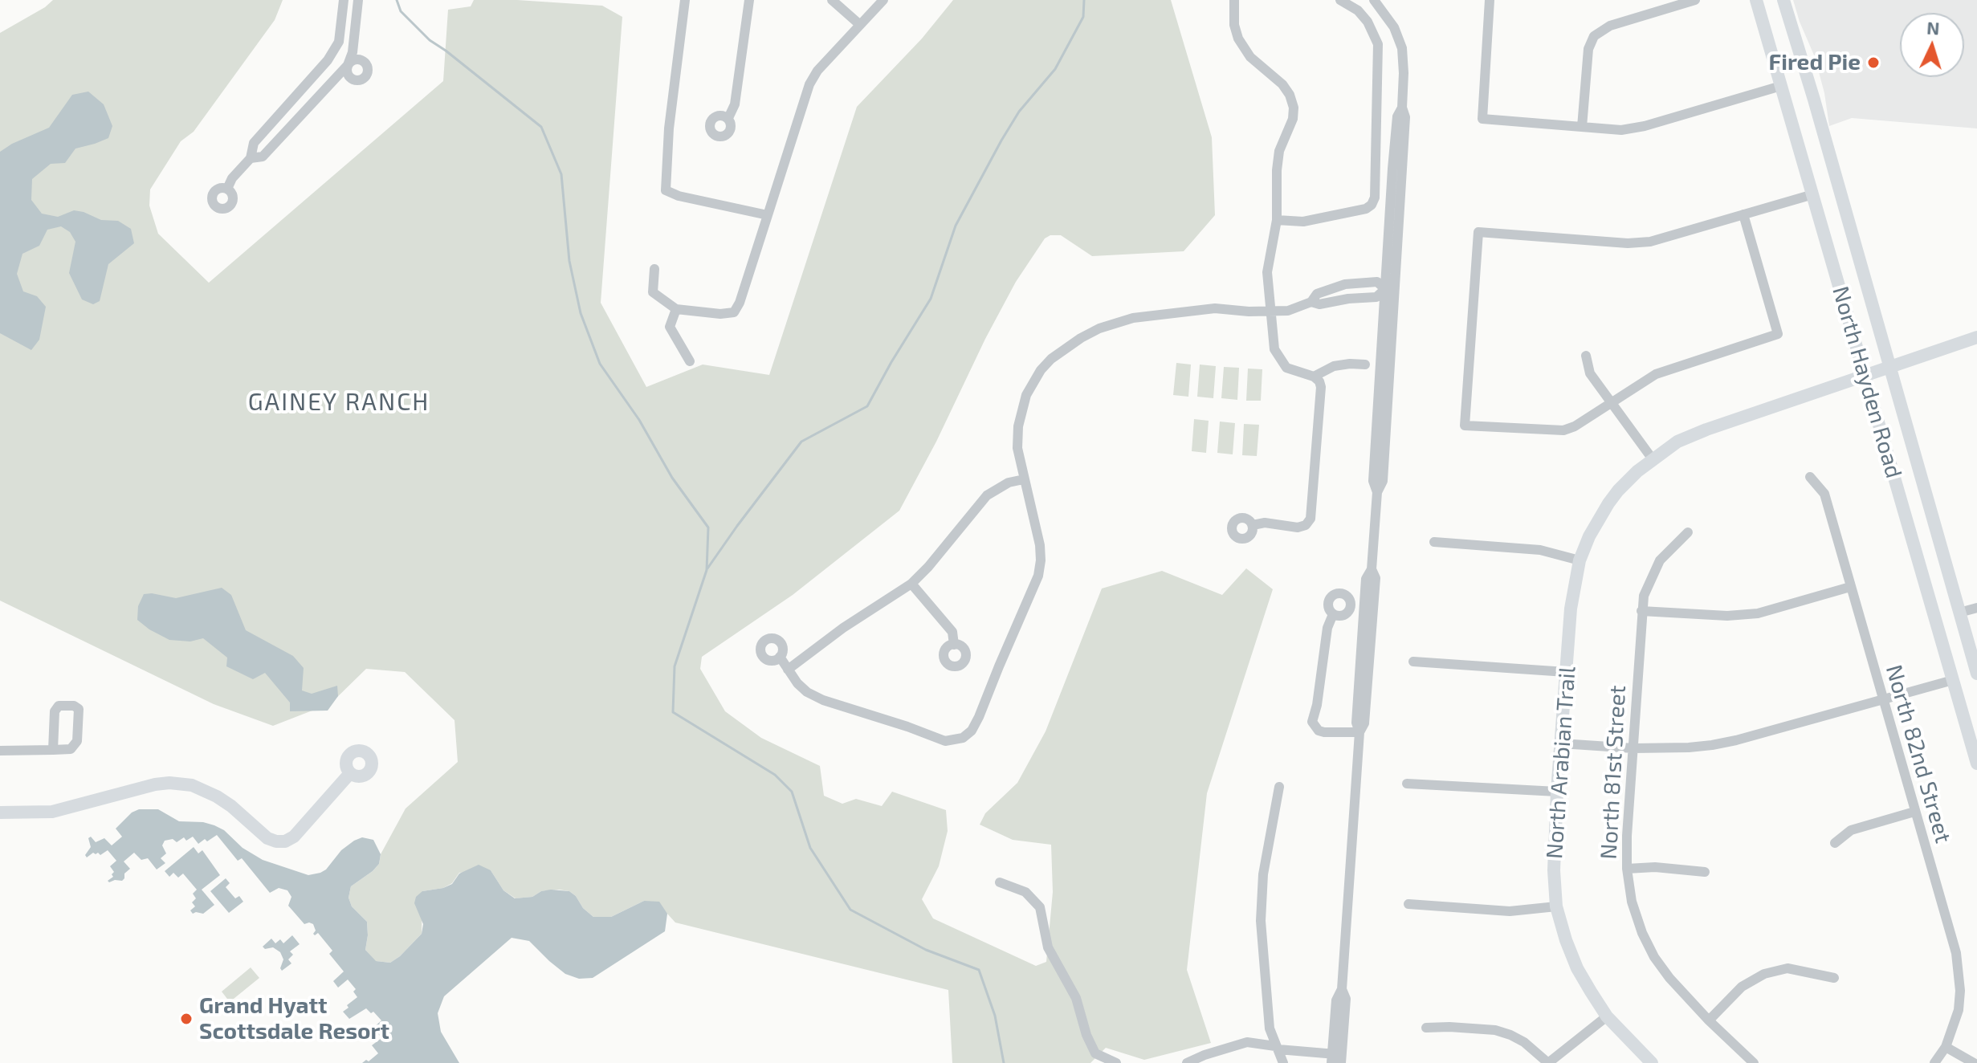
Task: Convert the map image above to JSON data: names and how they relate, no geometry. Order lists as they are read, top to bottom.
{
  "streets": {
    "main road": ["North Hayden Road", "North Arabian Trail"],
    "street": ["North 82nd Street", "North 81st Street"]
  },
  "crossings": [
    ["North Hayden Road", "North Arabian Trail"]
  ],
  "districts": ["GAINEY RANCH"],
  "places": ["Fired Pie", "Grand Hyatt Scottsdale Resort"],
  "north": "top"
}
